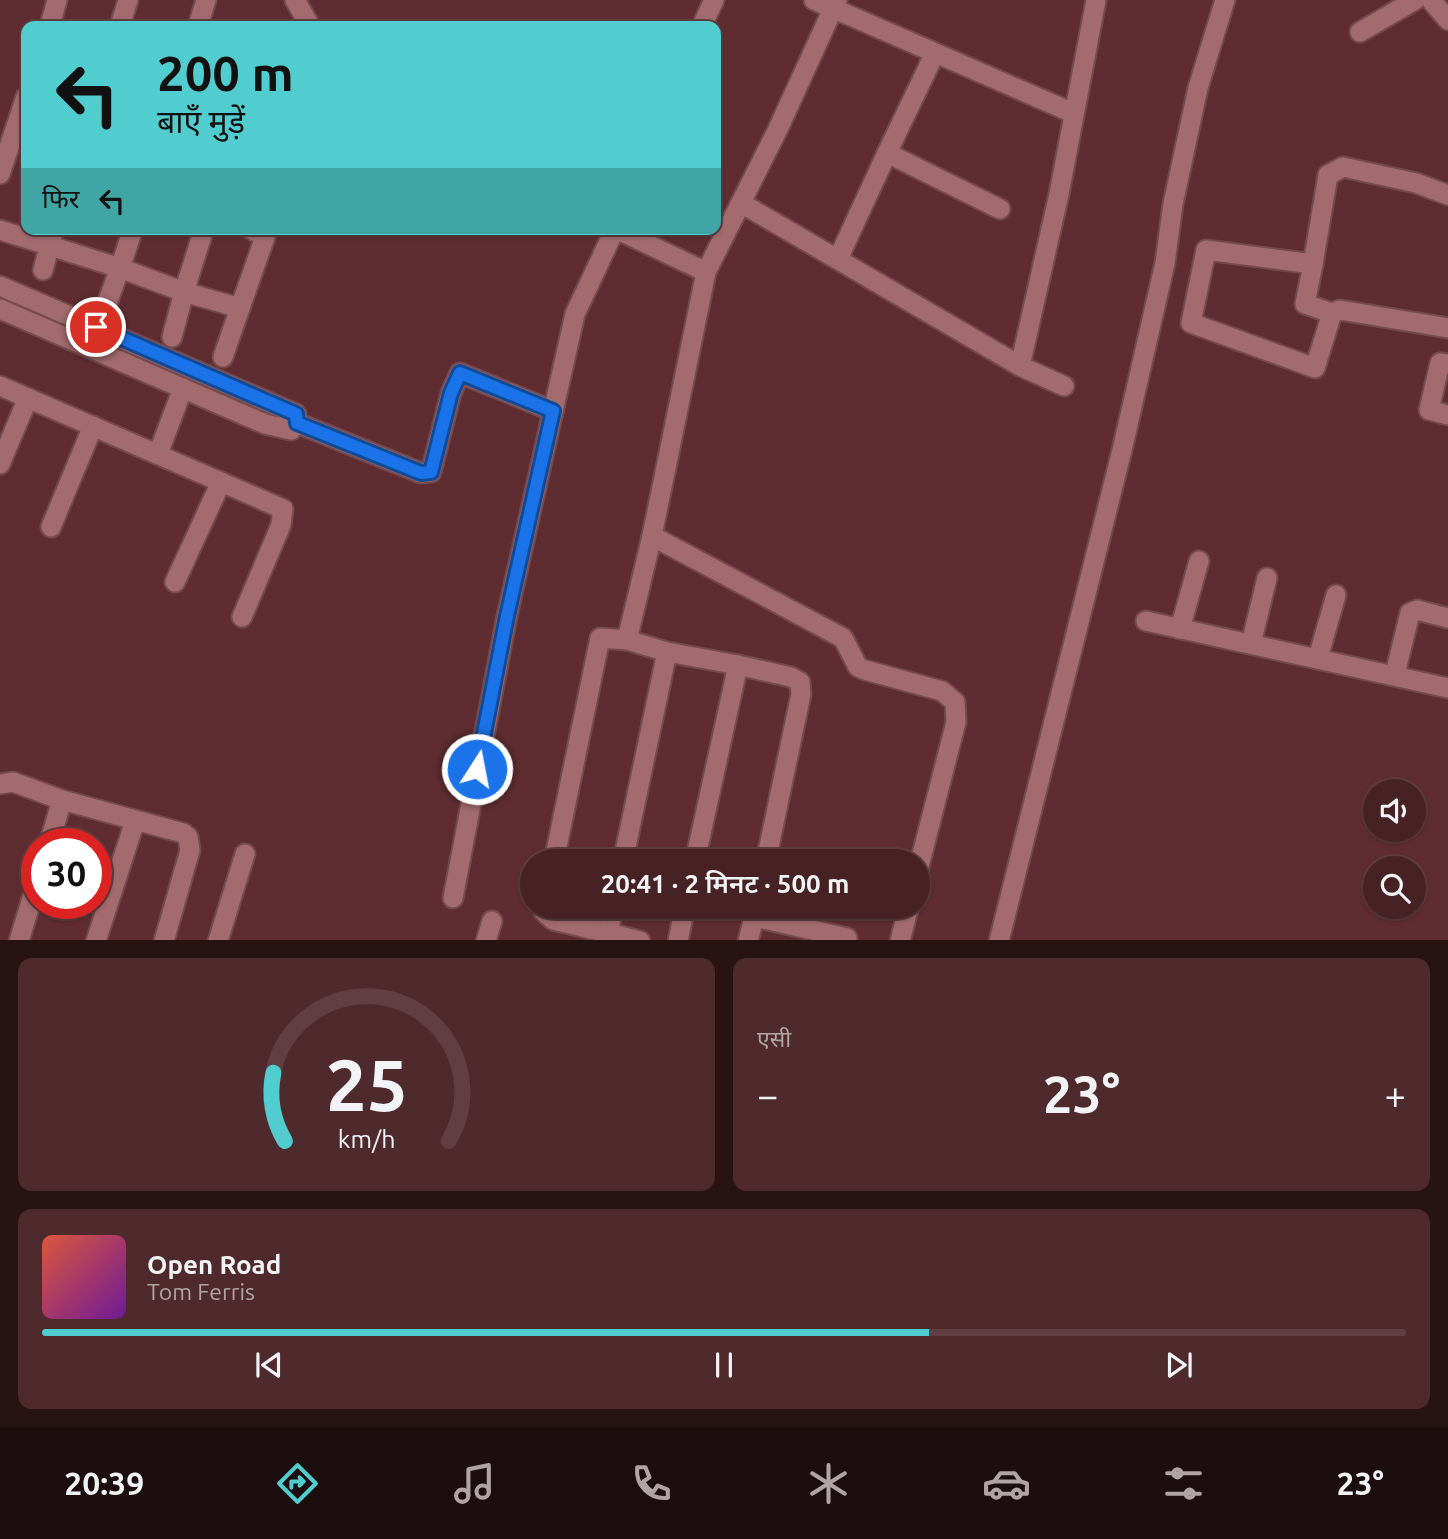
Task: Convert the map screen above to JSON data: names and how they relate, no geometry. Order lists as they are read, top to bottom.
{
  "page": {
    "turn": ["200 m", "बाएँ मुड़ें"],
    "then": "फिर",
    "limit": "30",
    "trip": "20:41 · 2 मिनट · 500 m",
    "tile": "एसी",
    "heat": ["−", "23°", "+"],
    "song": ["Open Road", "Tom Ferris"],
    "tabs": ["20:39", "23°"],
    "gauge": ["25", "km/h"]
  }
}
